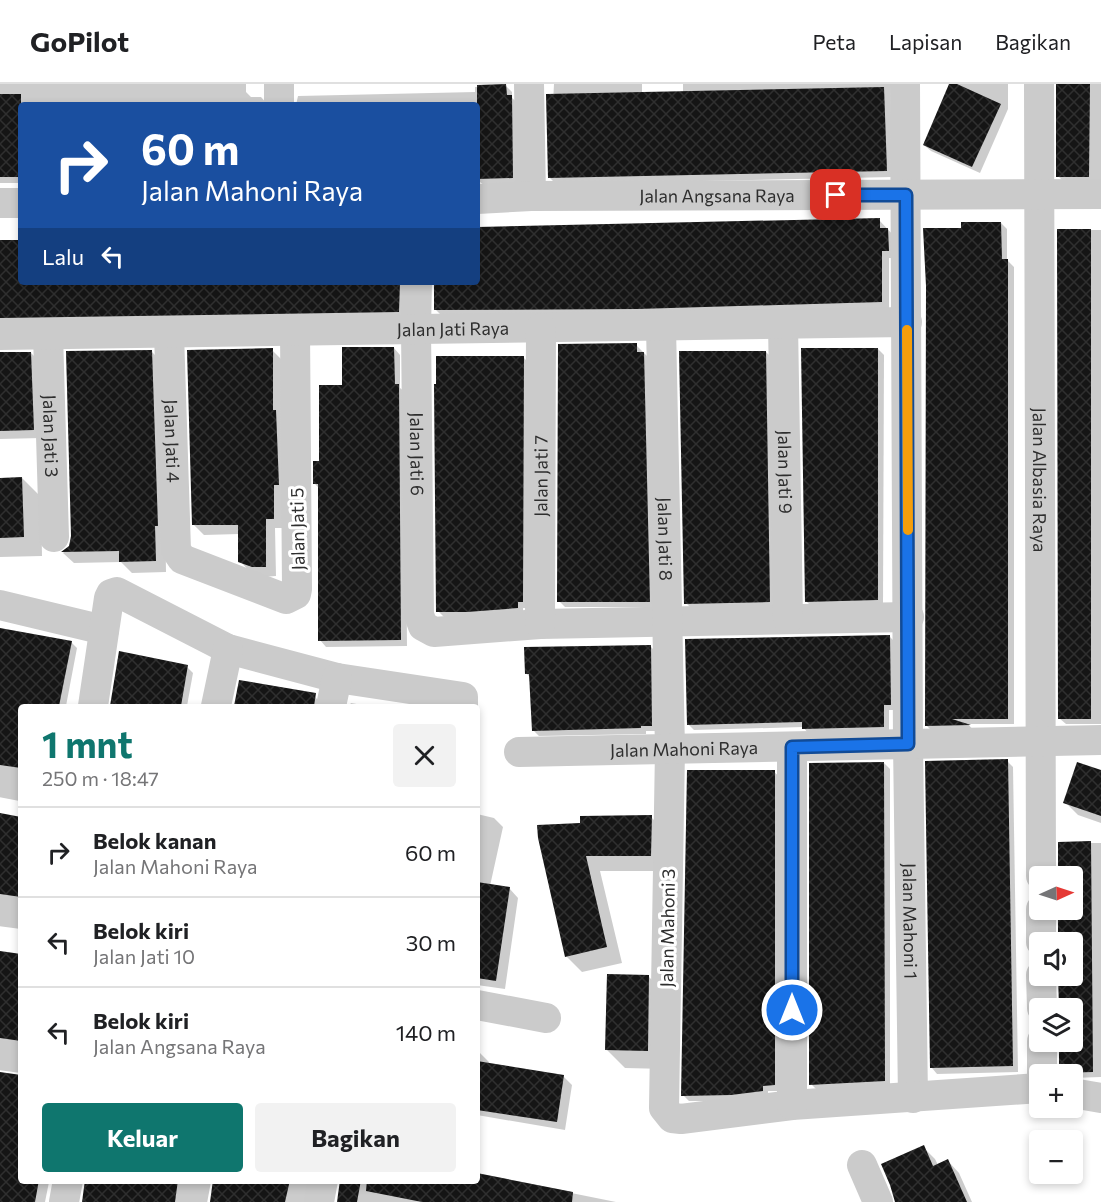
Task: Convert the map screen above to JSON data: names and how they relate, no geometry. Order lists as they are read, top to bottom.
{
  "streets": {
    "street": [
      "Jalan Angsana Raya",
      "Jalan Jati Raya",
      "Jalan Jati 3",
      "Jalan Jati 4",
      "Jalan Jati 6",
      "Jalan Jati 9",
      "Jalan Jati 7",
      "Jalan Albasia Raya",
      "Jalan Jati 5",
      "Jalan Jati 8",
      "Jalan Mahoni Raya",
      "Jalan Mahoni 1",
      "Jalan Mahoni 3"
    ]
  },
  "crossings": [
    ["Jalan Angsana Raya", "Jalan Albasia Raya"],
    ["Jalan Angsana Raya", "Jalan Mahoni 1"],
    ["Jalan Jati Raya", "Jalan Jati 3"],
    ["Jalan Jati Raya", "Jalan Jati 4"],
    ["Jalan Jati Raya", "Jalan Jati 6"],
    ["Jalan Jati Raya", "Jalan Jati 9"],
    ["Jalan Jati Raya", "Jalan Jati 7"],
    ["Jalan Jati Raya", "Jalan Jati 5"],
    ["Jalan Jati Raya", "Jalan Jati 8"],
    ["Jalan Jati Raya", "Jalan Mahoni 1"],
    ["Jalan Jati 4", "Jalan Jati 5"],
    ["Jalan Jati 6", "Jalan Jati 7"],
    ["Jalan Albasia Raya", "Jalan Mahoni Raya"],
    ["Jalan Jati 8", "Jalan Mahoni Raya"],
    ["Jalan Jati 8", "Jalan Mahoni 3"],
    ["Jalan Mahoni Raya", "Jalan Mahoni 1"],
    ["Jalan Mahoni Raya", "Jalan Mahoni 3"]
  ],
  "north": "right",
  "page": {
    "header": "GoPilot",
    "nav": ["Peta", "Lapisan", "Bagikan"],
    "turn": ["60 m", "Jalan Mahoni Raya"],
    "then": "Lalu",
    "heading": ["1 mnt", "250 m · 18:47"],
    "list": [
      {
        "name": "Belok kanan",
        "note": "Jalan Mahoni Raya",
        "value": "60 m"
      },
      {
        "name": "Belok kiri",
        "note": "Jalan Jati 10",
        "value": "30 m"
      },
      {
        "name": "Belok kiri",
        "note": "Jalan Angsana Raya",
        "value": "140 m"
      }
    ],
    "map_buttons": ["+", "−"],
    "buttons": ["Keluar", "Bagikan"]
  }
}
